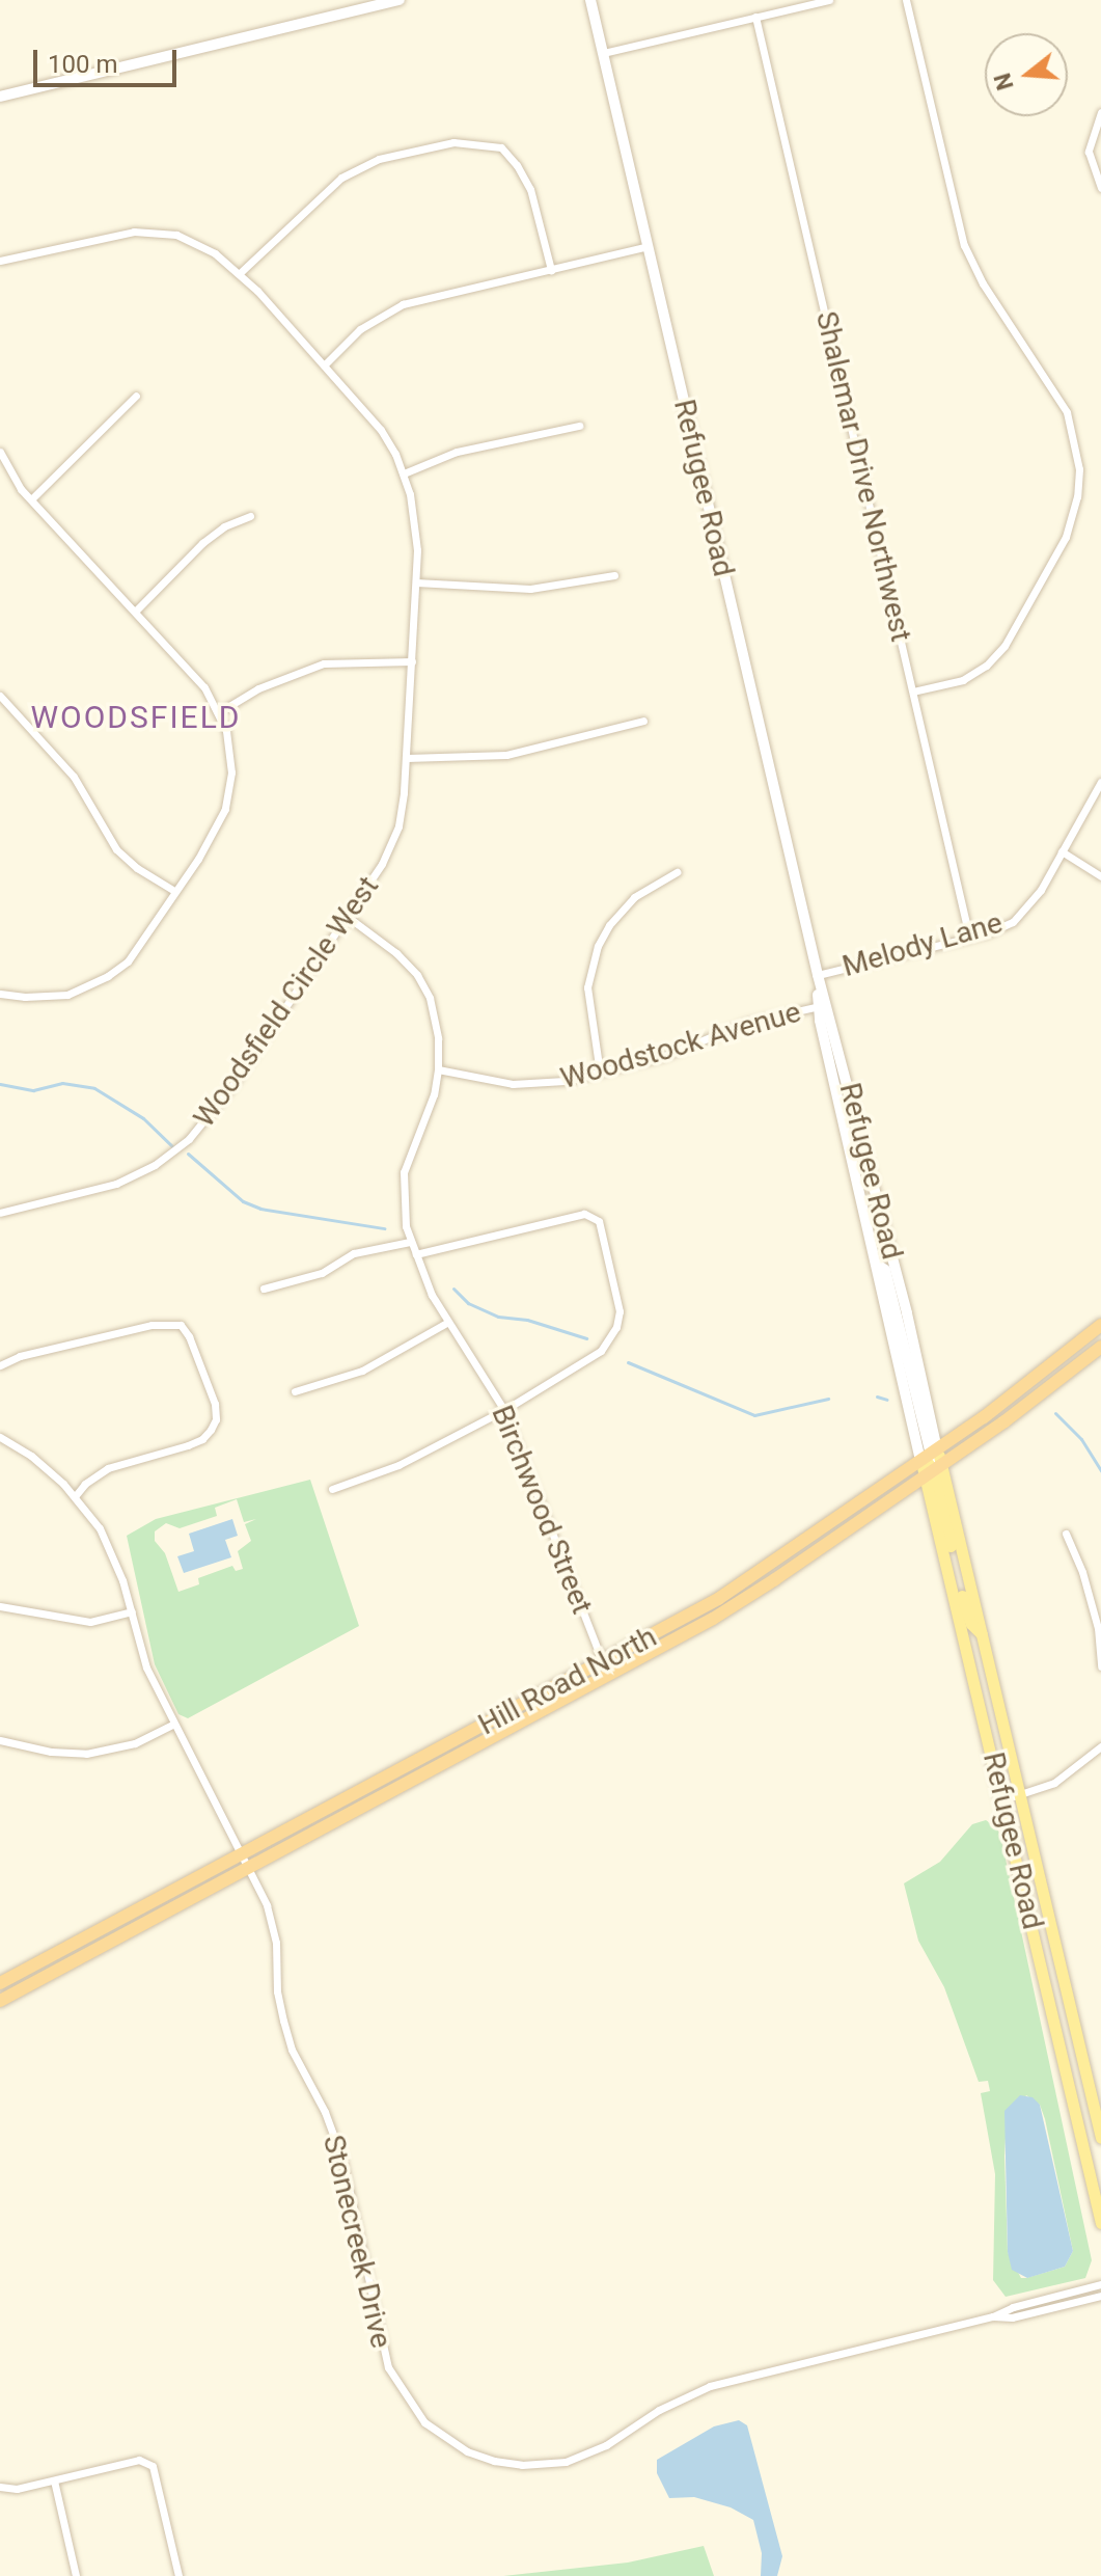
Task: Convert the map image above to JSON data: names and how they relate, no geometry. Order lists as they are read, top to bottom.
{
  "streets": {
    "highway": ["Hill Road North"],
    "main road": ["Refugee Road"],
    "street": [
      "Shalemar Drive Northwest",
      "Melody Lane",
      "Woodsfield Circle West",
      "Woodstock Avenue",
      "Birchwood Street",
      "Stonecreek Drive"
    ]
  },
  "crossings": [
    ["Shalemar Drive Northwest", "Melody Lane"],
    ["Refugee Road", "Melody Lane"],
    ["Refugee Road", "Woodstock Avenue"],
    ["Refugee Road", "Hill Road North"],
    ["Woodsfield Circle West", "Birchwood Street"],
    ["Woodstock Avenue", "Birchwood Street"],
    ["Birchwood Street", "Hill Road North"],
    ["Hill Road North", "Stonecreek Drive"]
  ],
  "districts": ["WOODSFIELD"],
  "scale_bar": "100 m",
  "north": "left"
}
